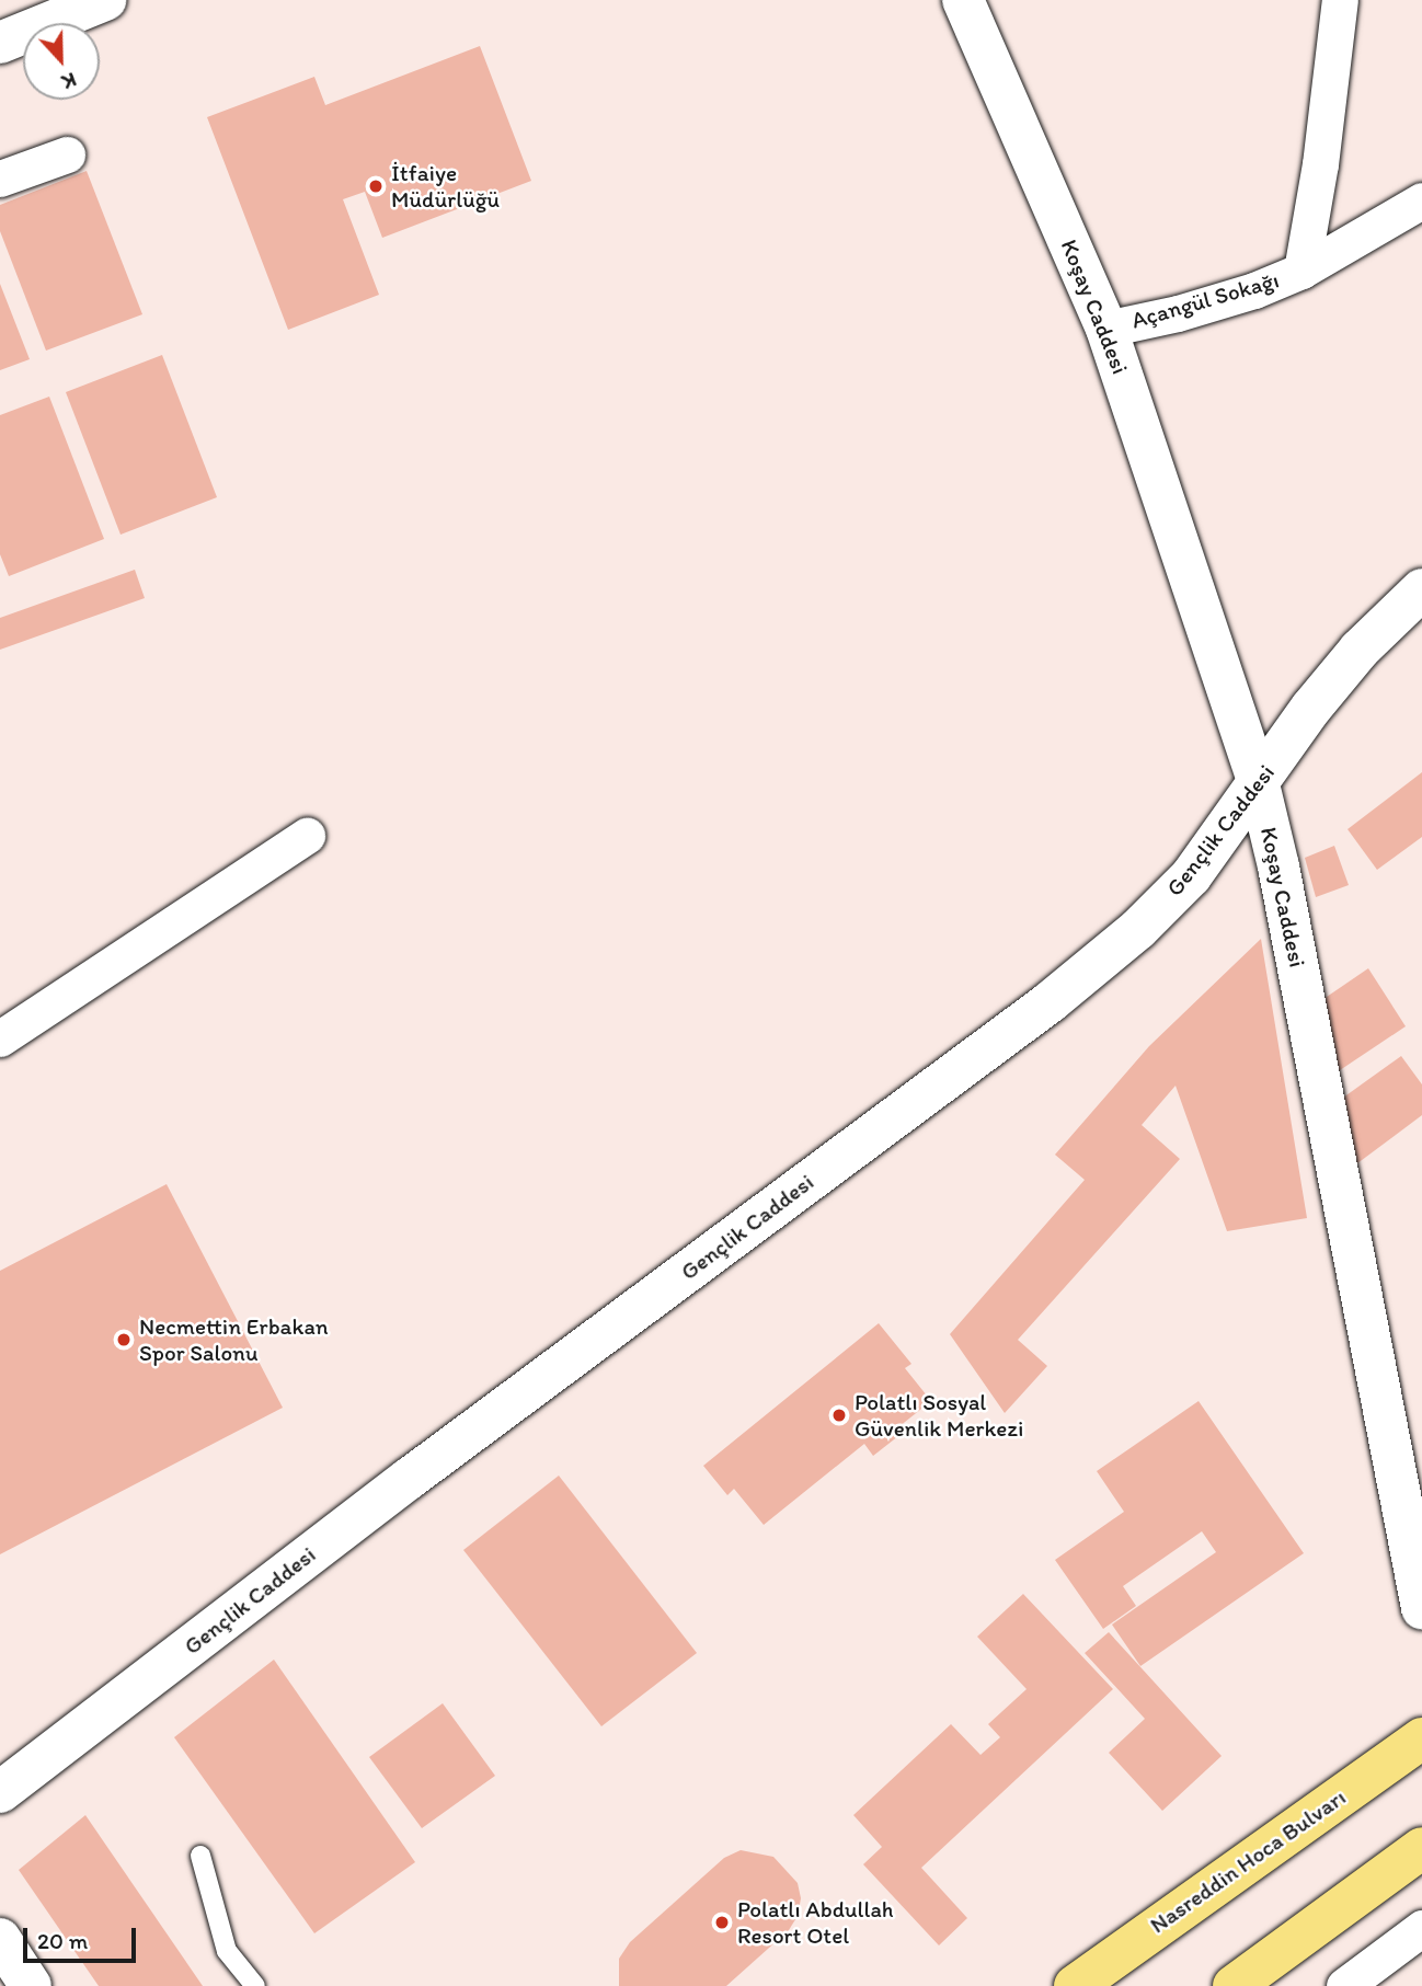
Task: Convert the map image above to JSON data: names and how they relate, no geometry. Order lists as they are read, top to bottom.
{
  "streets": {
    "highway": ["Nasreddin Hoca Bulvarı"],
    "street": ["Açangül Sokağı", "Koşay Caddesi", "Gençlik Caddesi"]
  },
  "crossings": [
    ["Açangül Sokağı", "Koşay Caddesi"],
    ["Koşay Caddesi", "Gençlik Caddesi"]
  ],
  "places": [
    "İtfaiye Müdürlüğü",
    "Necmettin Erbakan Spor Salonu",
    "Polatlı Sosyal Güvenlik Merkezi",
    "Polatlı Abdullah Resort Otel"
  ],
  "scale_bar": "20 m",
  "north": "bottom"
}
